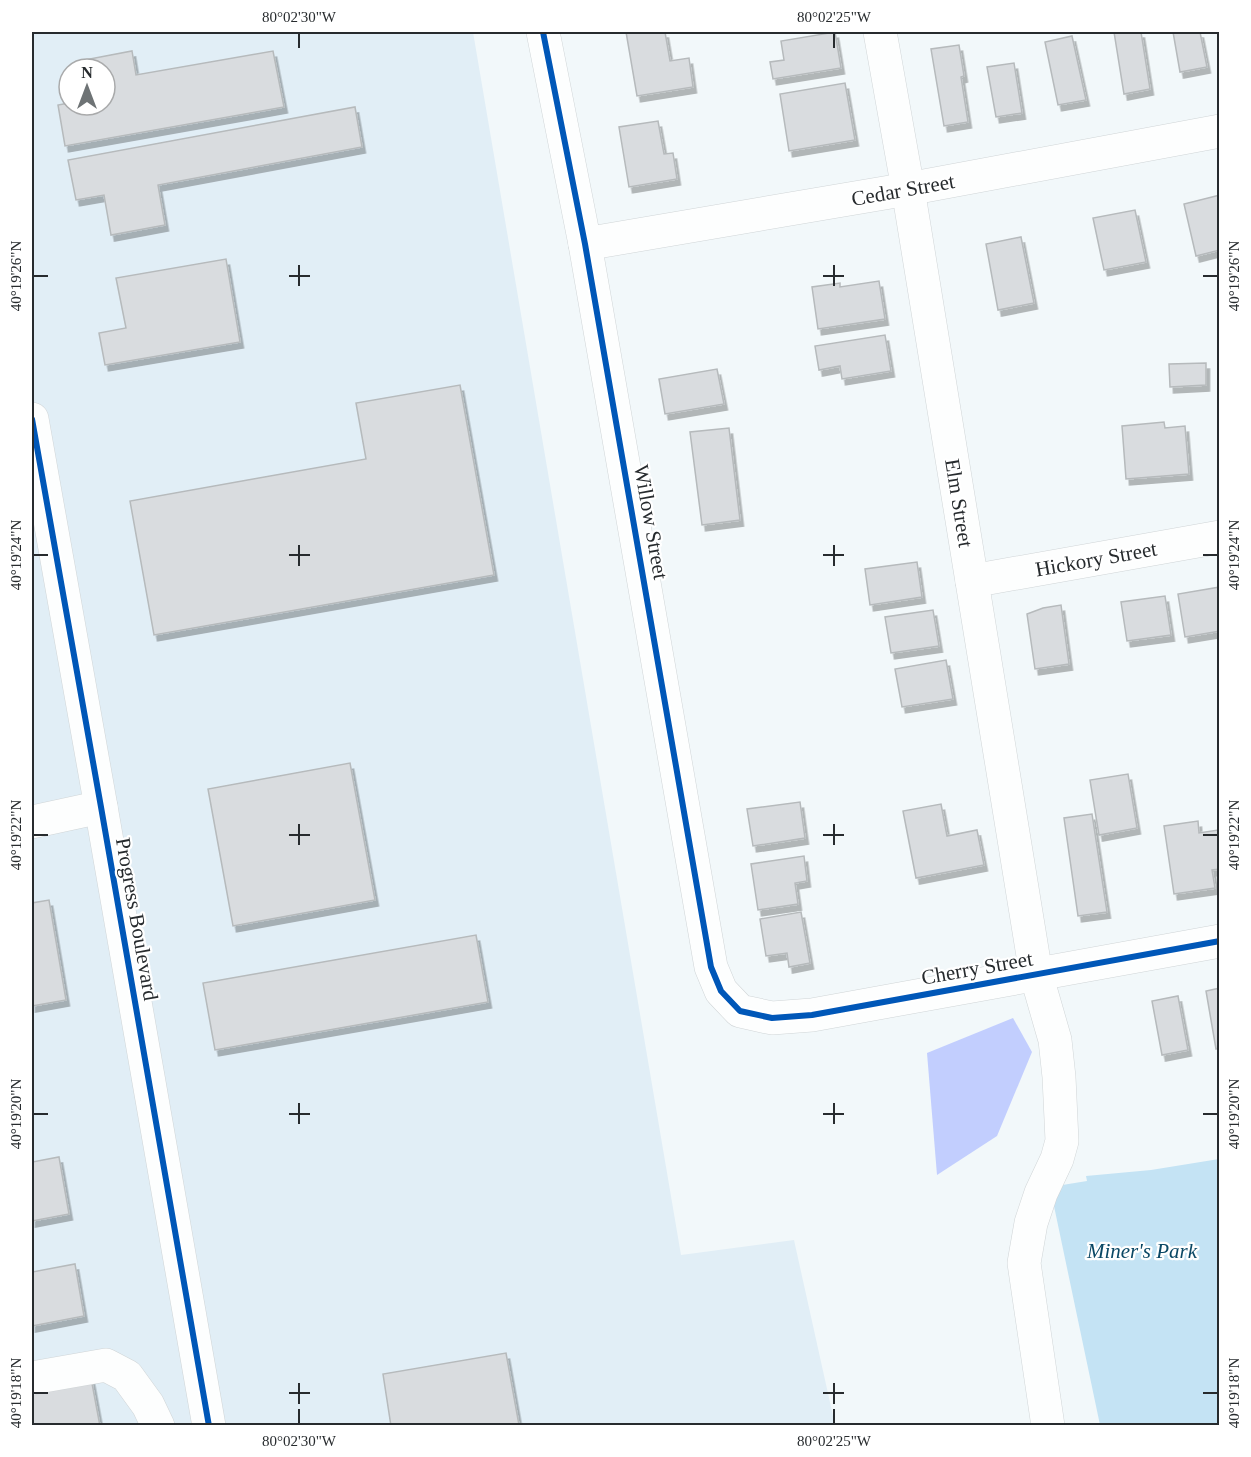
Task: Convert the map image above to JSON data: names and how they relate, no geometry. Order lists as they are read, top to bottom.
{
  "streets": {
    "street": [
      "Cedar Street",
      "Elm Street",
      "Willow Street",
      "Hickory Street",
      "Progress Boulevard",
      "Cherry Street"
    ]
  },
  "crossings": [
    ["Cedar Street", "Elm Street"],
    ["Cedar Street", "Willow Street"],
    ["Elm Street", "Hickory Street"],
    ["Elm Street", "Cherry Street"],
    ["Willow Street", "Cherry Street"]
  ],
  "parks": ["Miner's Park"],
  "north": "top",
  "coordinates": [
    "80°02'30\"W",
    "80°02'25\"W",
    "40°19'26\"N",
    "40°19'24\"N",
    "40°19'22\"N",
    "40°19'20\"N",
    "40°19'18\"N"
  ]
}
